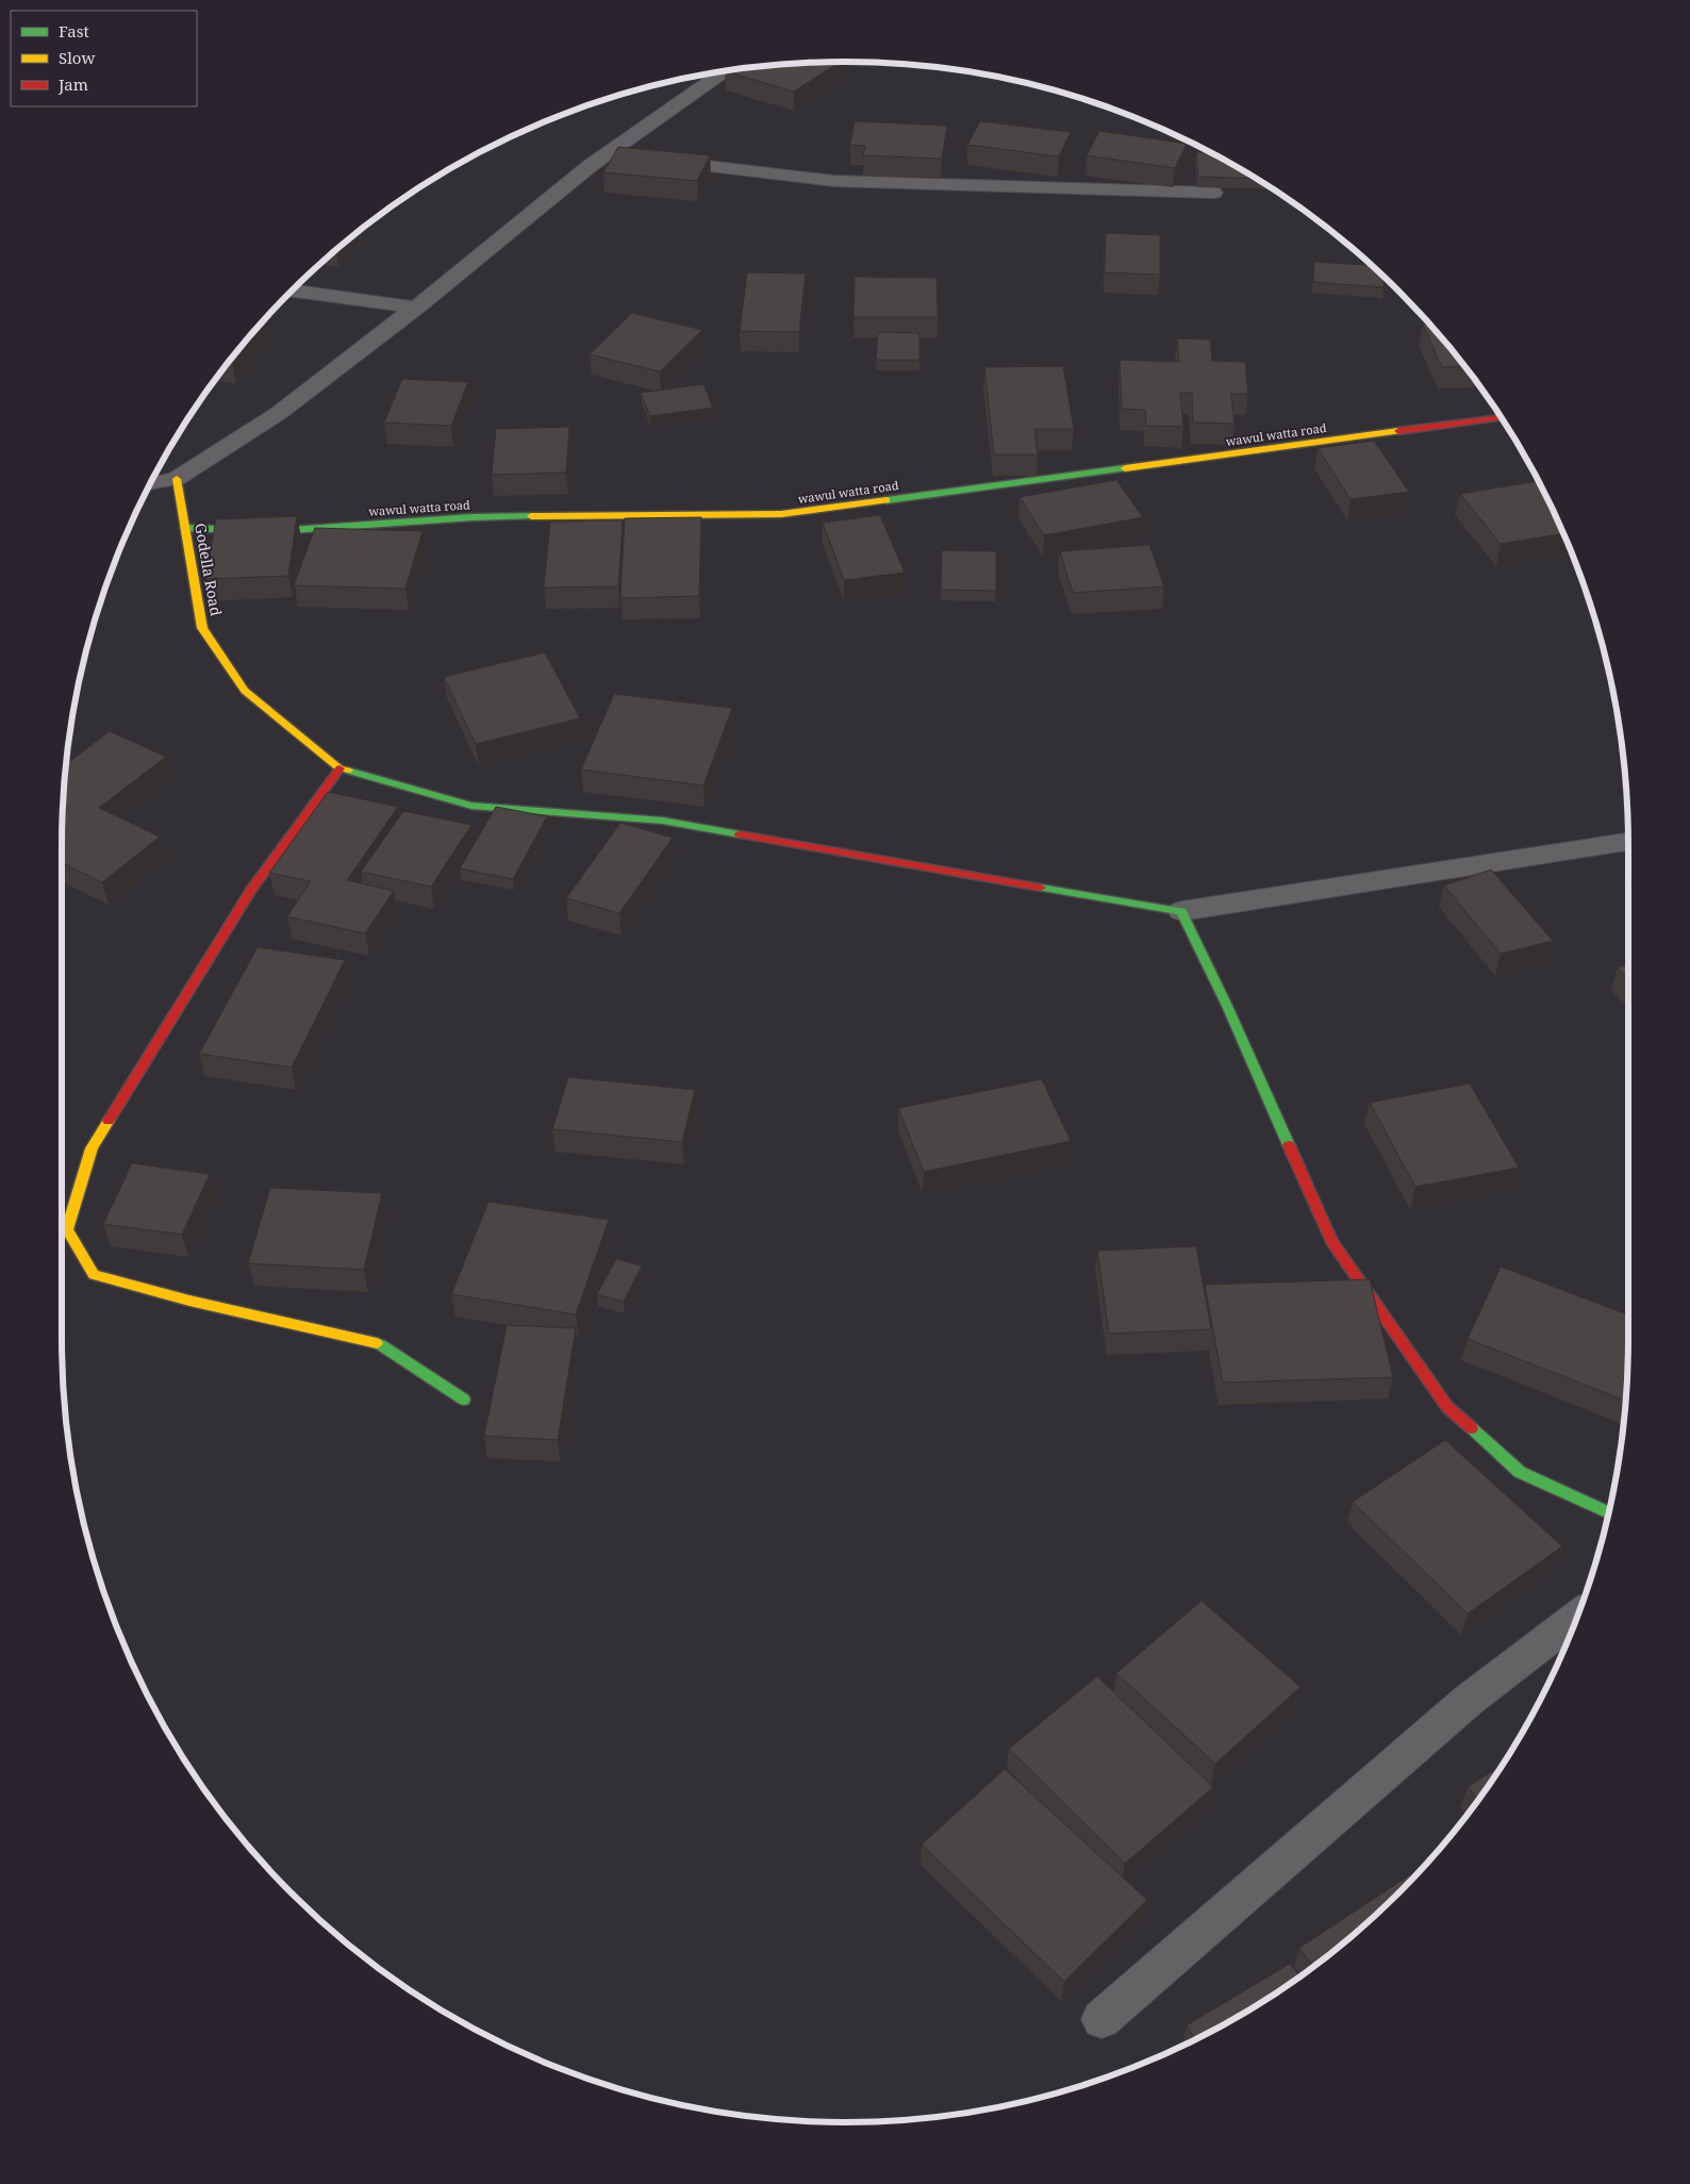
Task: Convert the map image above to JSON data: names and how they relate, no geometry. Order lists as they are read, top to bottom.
{
  "streets": {
    "street": ["wawul watta road", "Godella Road"]
  },
  "crossings": [
    ["wawul watta road", "Godella Road"]
  ],
  "legend": ["Fast", "Slow", "Jam"]
}
